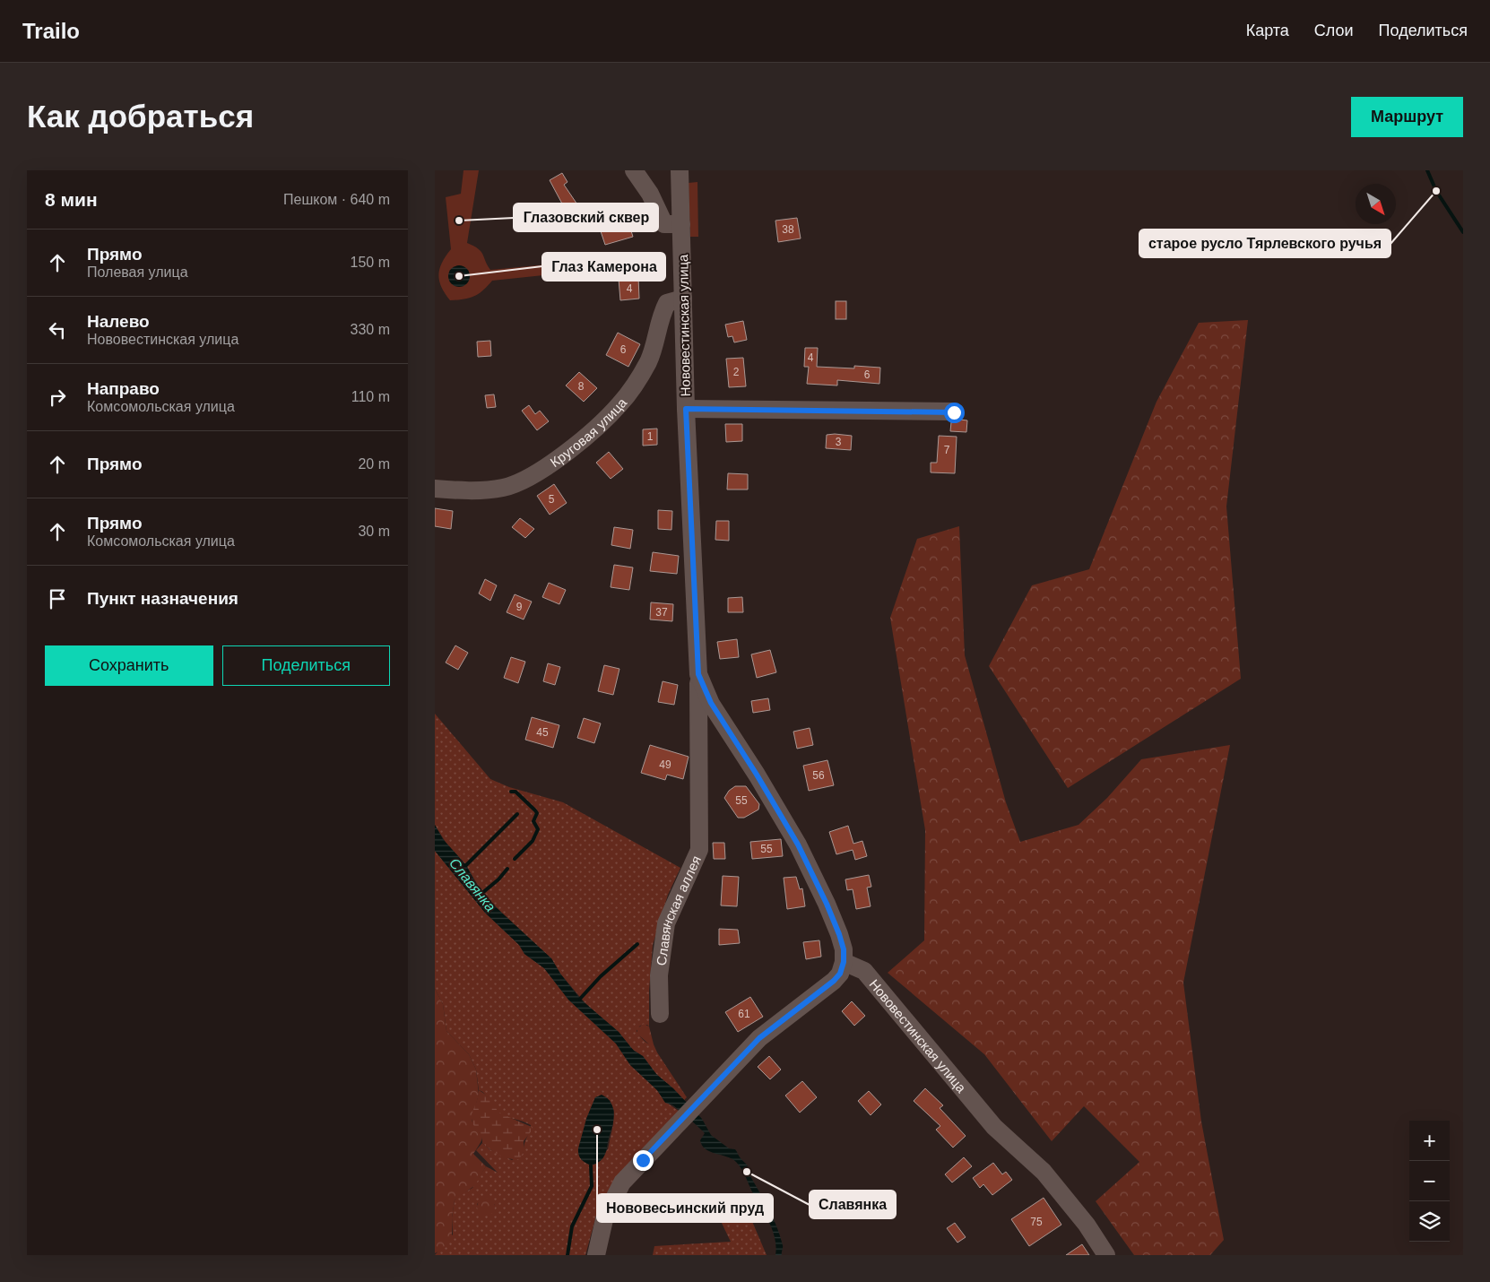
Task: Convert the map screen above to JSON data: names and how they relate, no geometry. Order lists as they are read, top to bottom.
{
  "streets": {
    "street": ["Нововестинская улица", "Круговая улица", "Славянская аллея"]
  },
  "crossings": [
    ["Нововестинская улица", "Круговая улица"],
    ["Нововестинская улица", "Славянская аллея"]
  ],
  "water": ["Славянка"],
  "places": [
    "старое русло Тярлевского ручья",
    "Глазовский сквер",
    "Глаз Камерона",
    "Нововесьинский пруд",
    "Славянка"
  ],
  "house_numbers": [
    "38",
    "4",
    "6",
    "4",
    "2",
    "6",
    "8",
    "1",
    "3",
    "7",
    "5",
    "9",
    "37",
    "45",
    "49",
    "56",
    "55",
    "55",
    "61",
    "75"
  ],
  "north": "bottom right",
  "page": {
    "header": "Trailo",
    "nav": ["Карта", "Слои", "Поделиться"],
    "buttons": [
      "Маршрут",
      ["Сохранить", "Поделиться"]
    ],
    "title": "Как добраться",
    "heading": ["8 мин", "Пешком · 640 m"],
    "list": [
      ["Прямо", "Полевая улица", "150 m"],
      ["Налево", "Нововестинская улица", "330 m"],
      ["Направо", "Комсомольская улица", "110 m"],
      ["Прямо", "20 m"],
      ["Прямо", "Комсомольская улица", "30 m"],
      "Пункт назначения"
    ],
    "map_buttons": ["+", "−"]
  }
}
